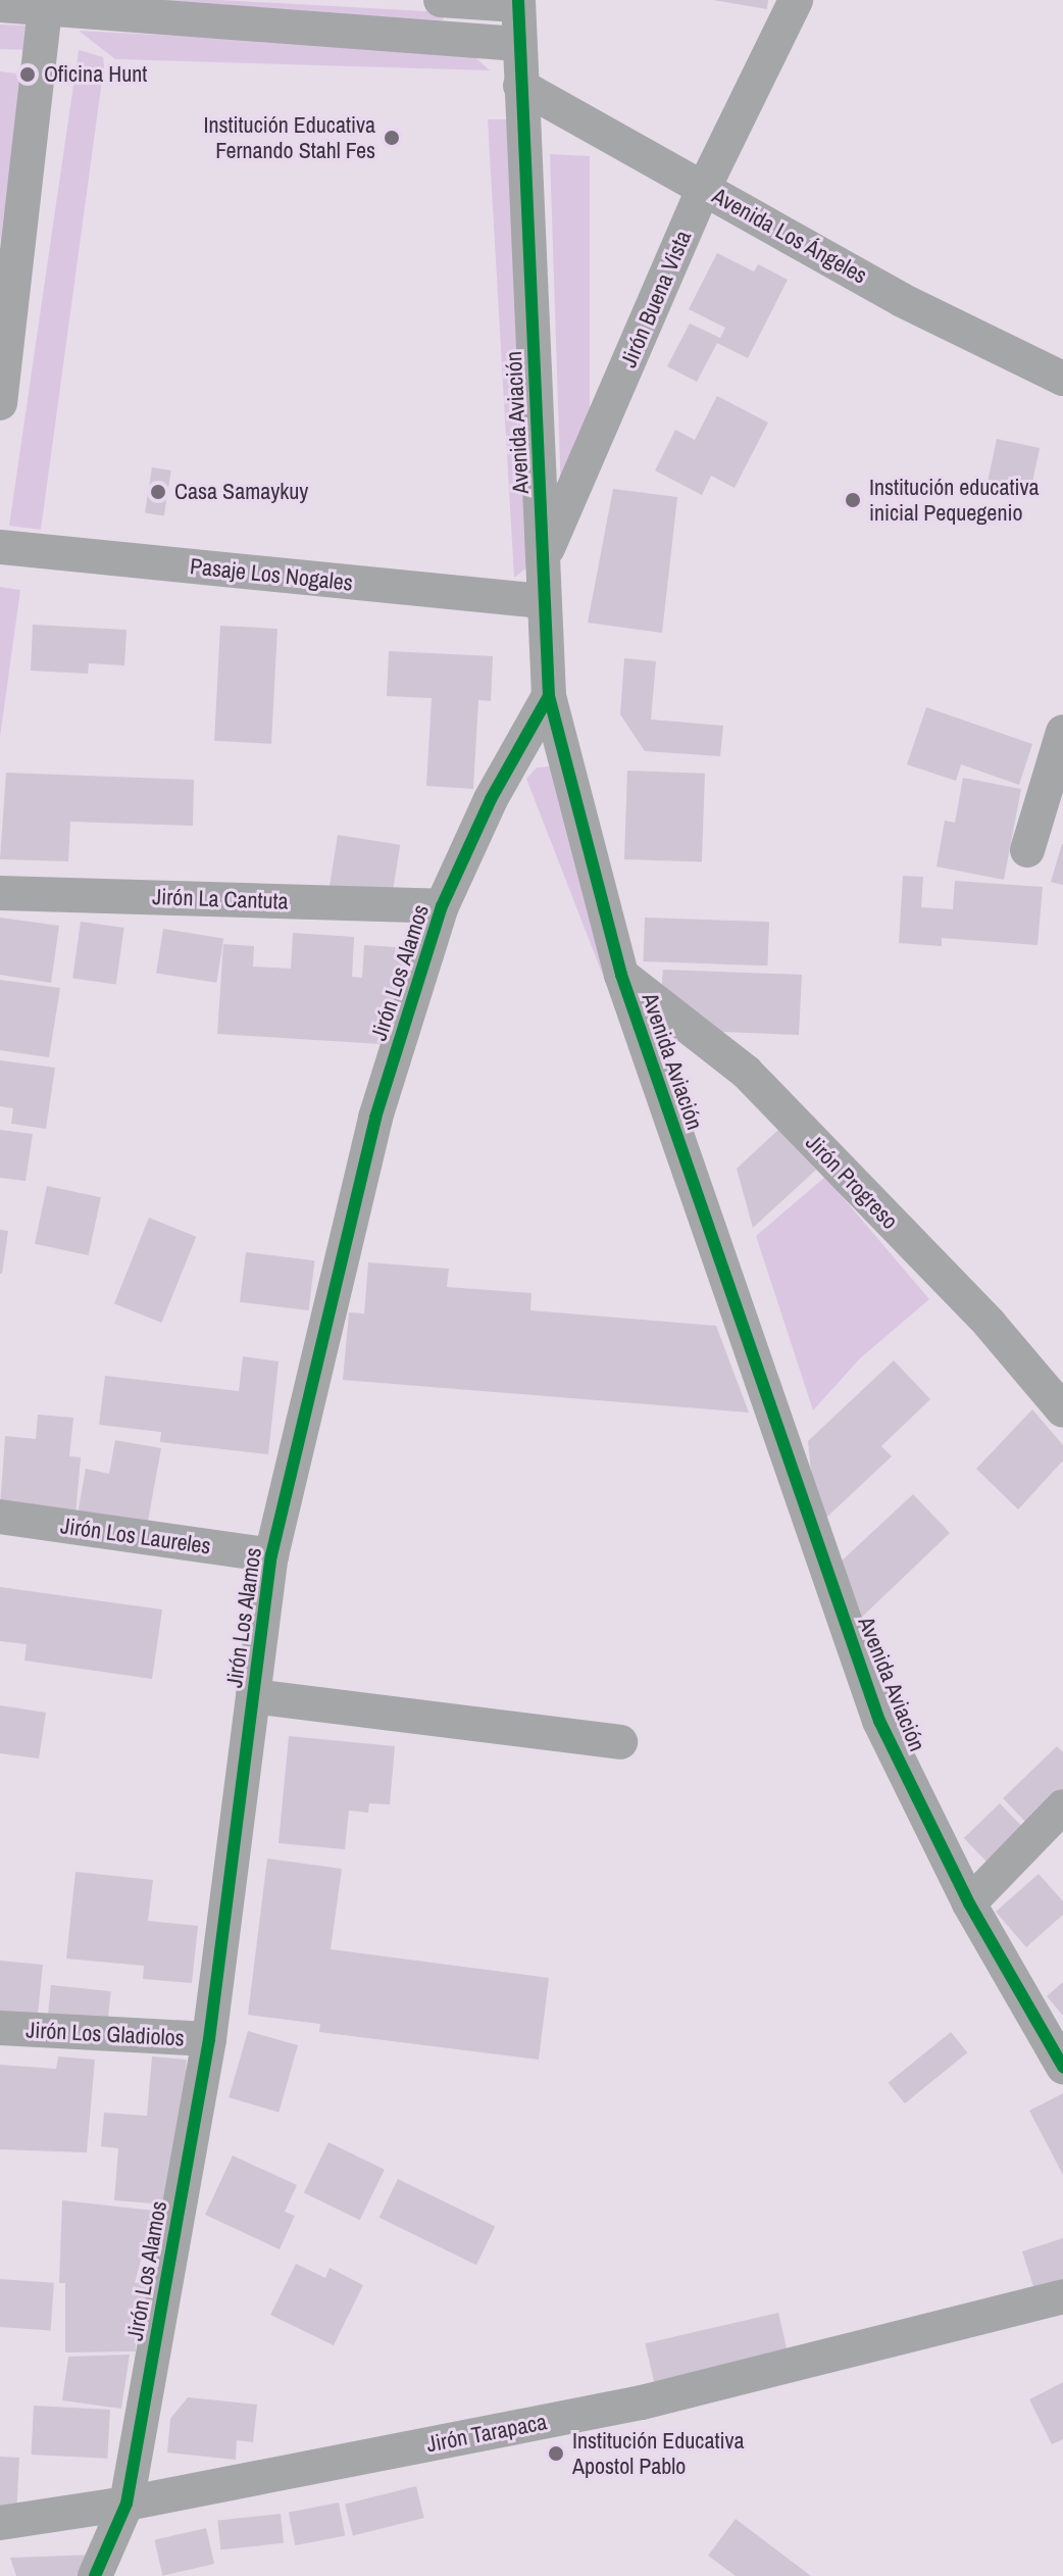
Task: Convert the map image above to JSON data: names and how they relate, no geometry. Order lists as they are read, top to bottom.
{
  "streets": {
    "street": [
      "Avenida Los Ángeles",
      "Jirón Buena Vista",
      "Avenida Aviación",
      "Pasaje Los Nogales",
      "Jirón La Cantuta",
      "Jirón Los Alamos",
      "Jirón Progreso",
      "Jirón Los Laureles",
      "Jirón Los Gladiolos",
      "Jirón Tarapaca"
    ]
  },
  "crossings": [
    ["Avenida Los Ángeles", "Jirón Buena Vista"],
    ["Avenida Los Ángeles", "Avenida Aviación"],
    ["Jirón Buena Vista", "Avenida Aviación"],
    ["Avenida Aviación", "Pasaje Los Nogales"],
    ["Avenida Aviación", "Jirón Los Alamos"],
    ["Avenida Aviación", "Jirón Progreso"],
    ["Jirón La Cantuta", "Jirón Los Alamos"],
    ["Jirón Los Alamos", "Jirón Los Laureles"],
    ["Jirón Los Alamos", "Jirón Los Gladiolos"],
    ["Jirón Los Alamos", "Jirón Tarapaca"]
  ],
  "places": [
    "Oficina Hunt",
    "Institución Educativa Fernando Stahl Fes",
    "Casa Samaykuy",
    "Institución educativa inicial Pequegenio",
    "Institución Educativa Apostol Pablo"
  ]
}
